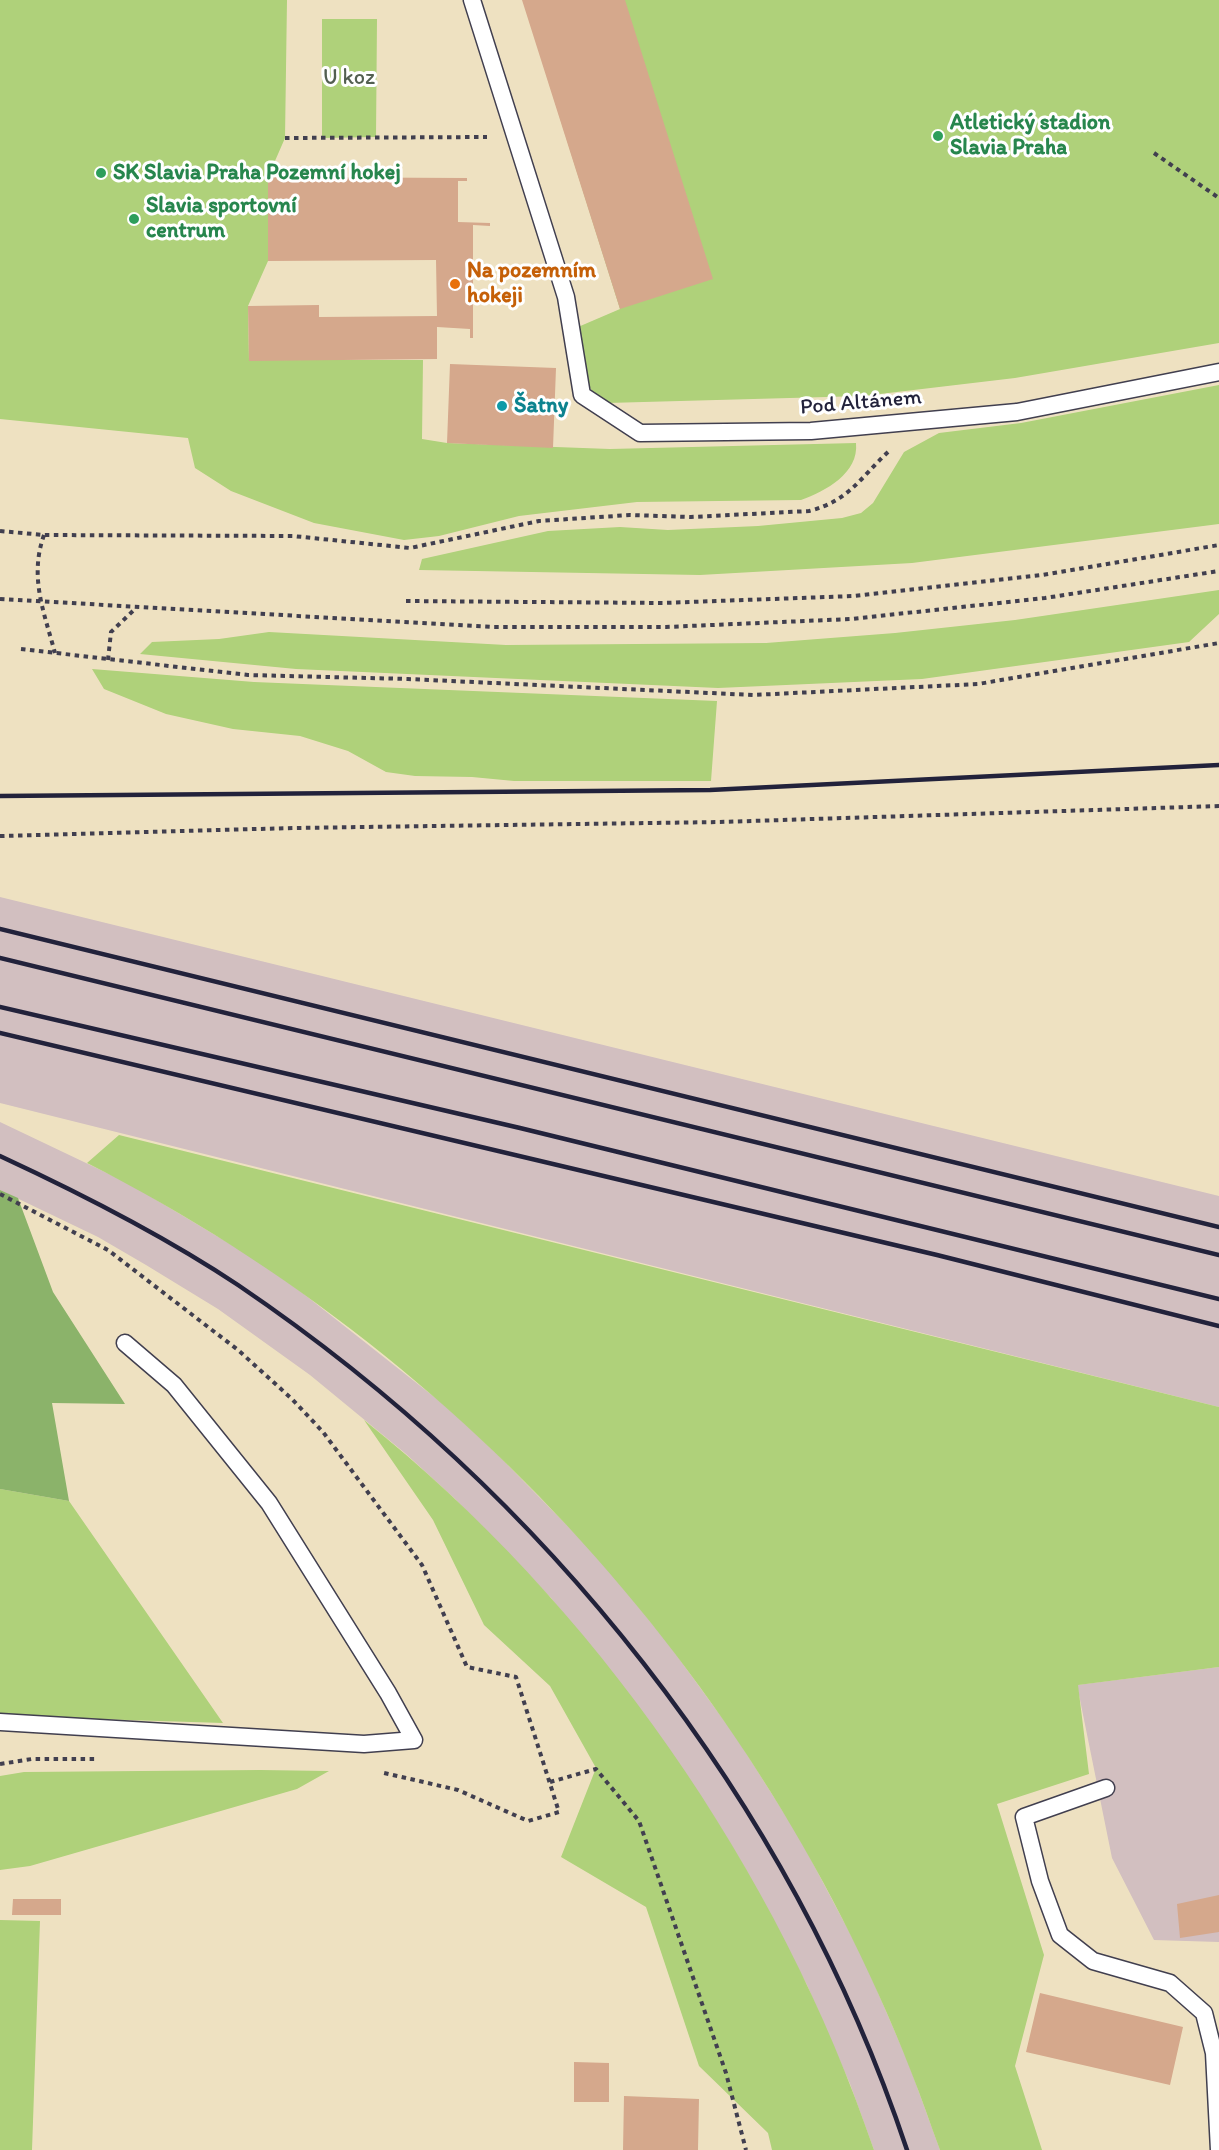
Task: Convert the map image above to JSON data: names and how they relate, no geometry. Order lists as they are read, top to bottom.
{
  "streets": {
    "lane": ["Pod Altánem"]
  },
  "parks": ["U koz"],
  "places": [
    "Atletický stadion Slavia Praha",
    "SK Slavia Praha Pozemní hokej",
    "Slavia sportovní centrum",
    "Na pozemním hokeji",
    "Šatny"
  ]
}
